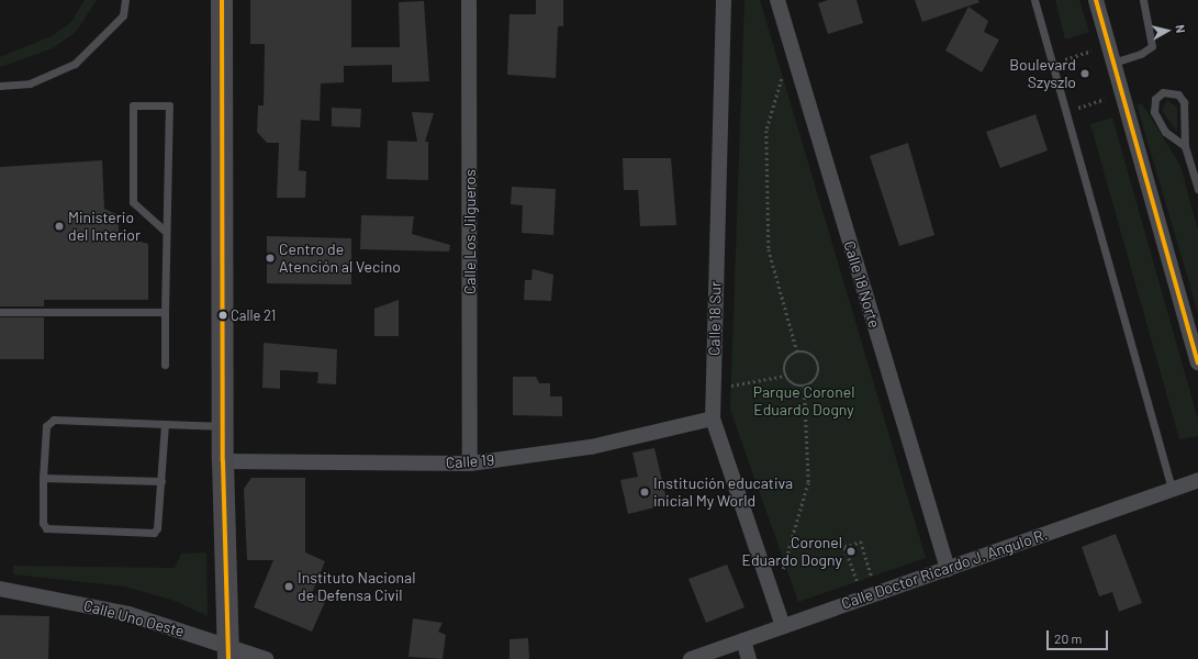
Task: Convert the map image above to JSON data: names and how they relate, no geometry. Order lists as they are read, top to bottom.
{
  "streets": {
    "street": [
      "Calle Los Jilgueros",
      "Calle 18 Norte",
      "Calle 18 Sur",
      "Calle 19",
      "Calle Doctor Ricardo J. Angulo R.",
      "Calle Uno Oeste"
    ]
  },
  "crossings": [
    ["Calle Los Jilgueros", "Calle 19"],
    ["Calle 18 Norte", "Calle Doctor Ricardo J. Angulo R."],
    ["Calle 18 Sur", "Calle 19"],
    ["Calle 18 Sur", "Calle Doctor Ricardo J. Angulo R."]
  ],
  "parks": ["Parque Coronel Eduardo Dogny"],
  "places": [
    "Boulevard Szyszlo",
    "Ministerio del Interior",
    "Centro de Atención al Vecino",
    "Calle 21",
    "Institución educativa inicial My World",
    "Coronel Eduardo Dogny",
    "Instituto Nacional de Defensa Civil"
  ],
  "scale_bar": "20 m",
  "north": "right"
}
